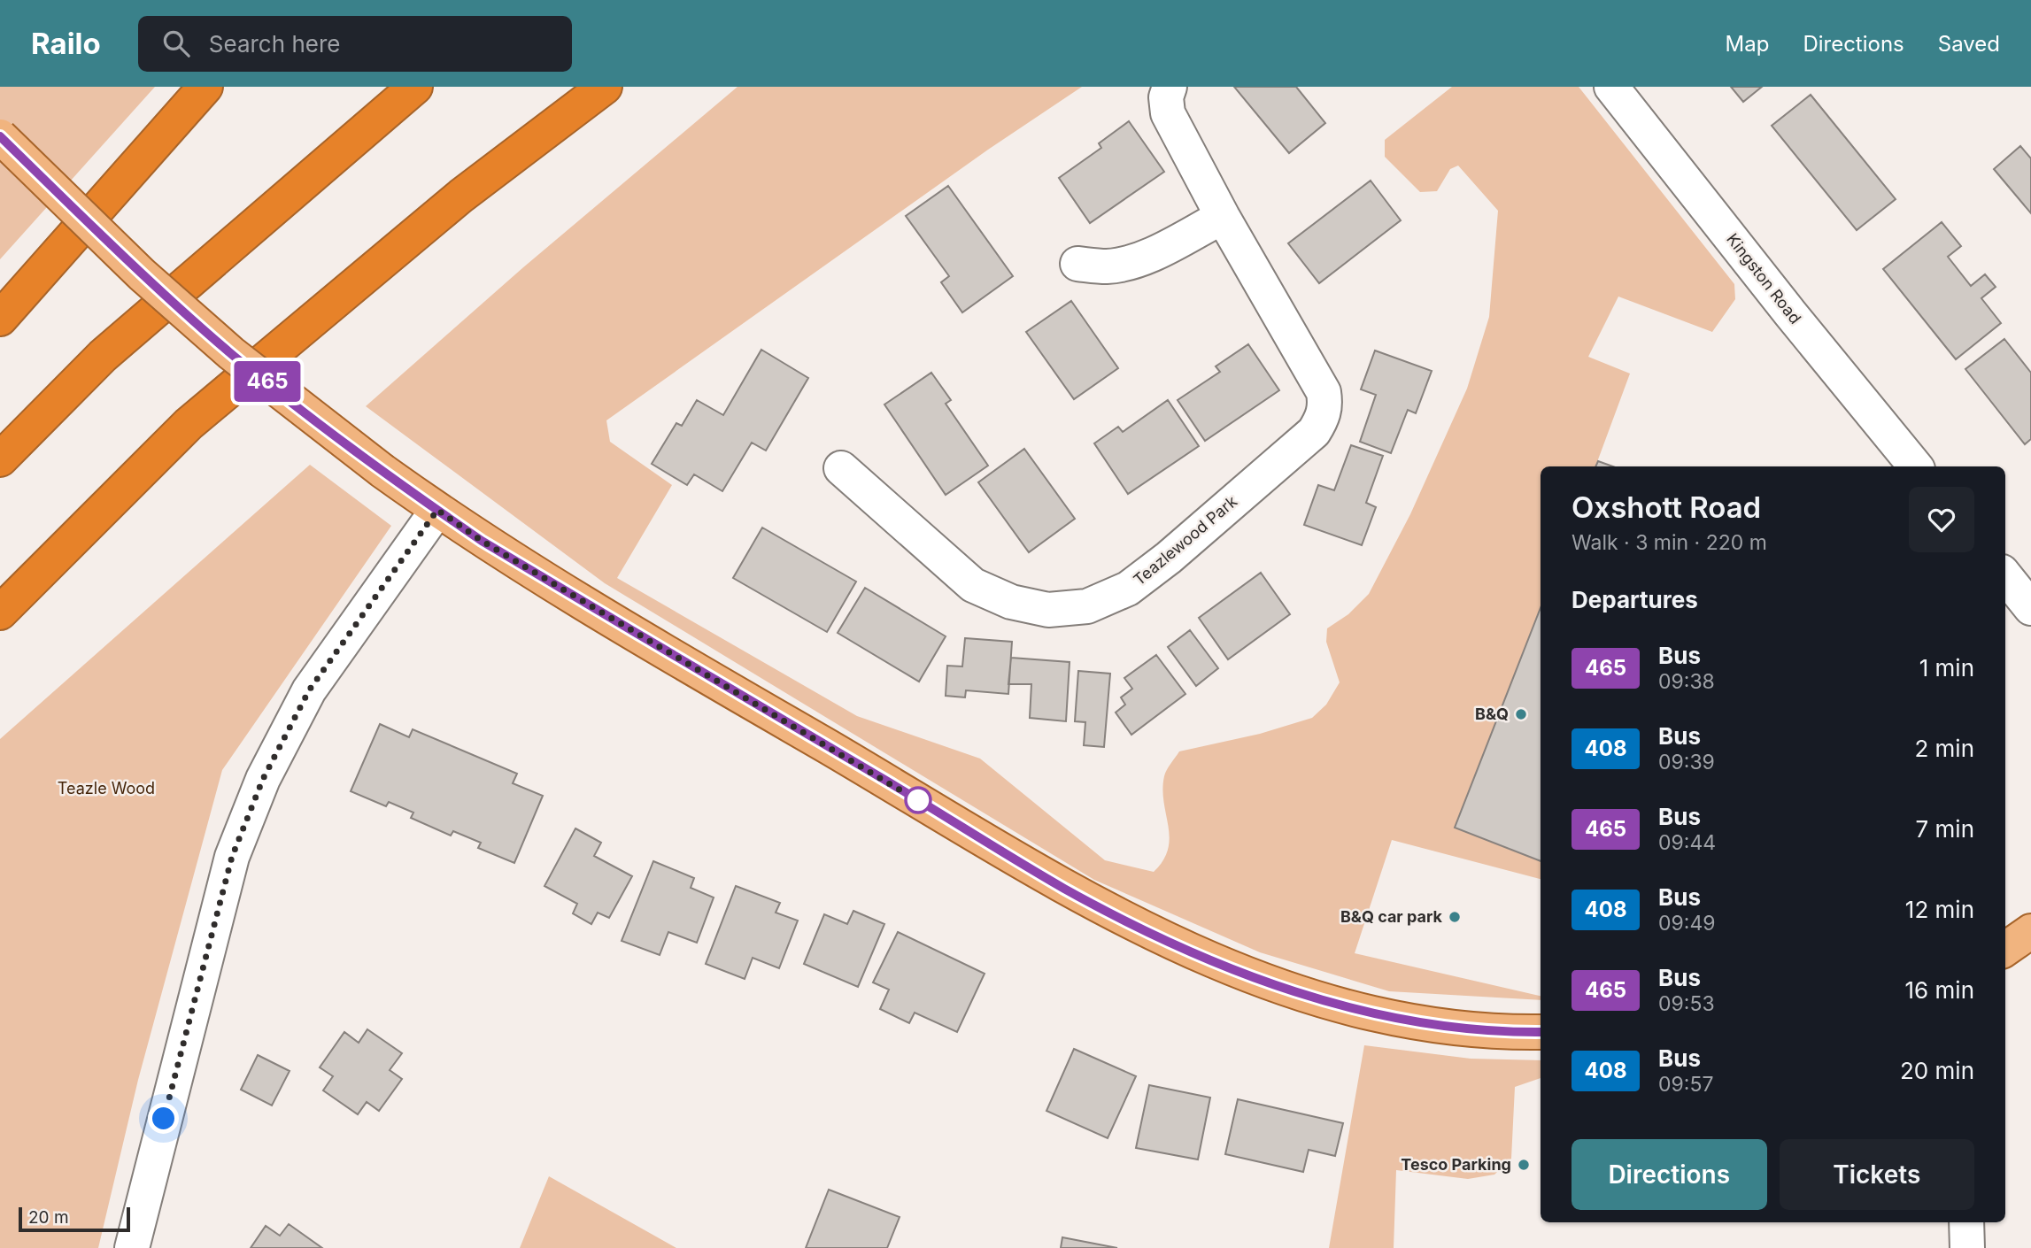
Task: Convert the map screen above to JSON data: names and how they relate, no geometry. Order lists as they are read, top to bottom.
{
  "streets": {
    "street": ["Kingston Road", "Teazlewood Park"]
  },
  "parks": ["Teazle Wood"],
  "places": ["B&Q", "B&Q car park", "Tesco Parking"],
  "lines": ["bus line 465"],
  "scale_bar": "20 m",
  "page": {
    "header": "Railo",
    "search": "Search here",
    "nav": ["Map", "Directions", "Saved"],
    "on_map": "465",
    "heading": [
      ["Oxshott Road", "Walk · 3 min · 220 m"],
      "Departures"
    ],
    "list": [
      {
        "mark": "465",
        "name": "Bus",
        "note": "09:38",
        "value": "1 min"
      },
      {
        "mark": "408",
        "name": "Bus",
        "note": "09:39",
        "value": "2 min"
      },
      {
        "mark": "465",
        "name": "Bus",
        "note": "09:44",
        "value": "7 min"
      },
      {
        "mark": "408",
        "name": "Bus",
        "note": "09:49",
        "value": "12 min"
      },
      {
        "mark": "465",
        "name": "Bus",
        "note": "09:53",
        "value": "16 min"
      },
      {
        "mark": "408",
        "name": "Bus",
        "note": "09:57",
        "value": "20 min"
      }
    ],
    "buttons": ["Directions", "Tickets"],
    "scale": "20 m"
  }
}
